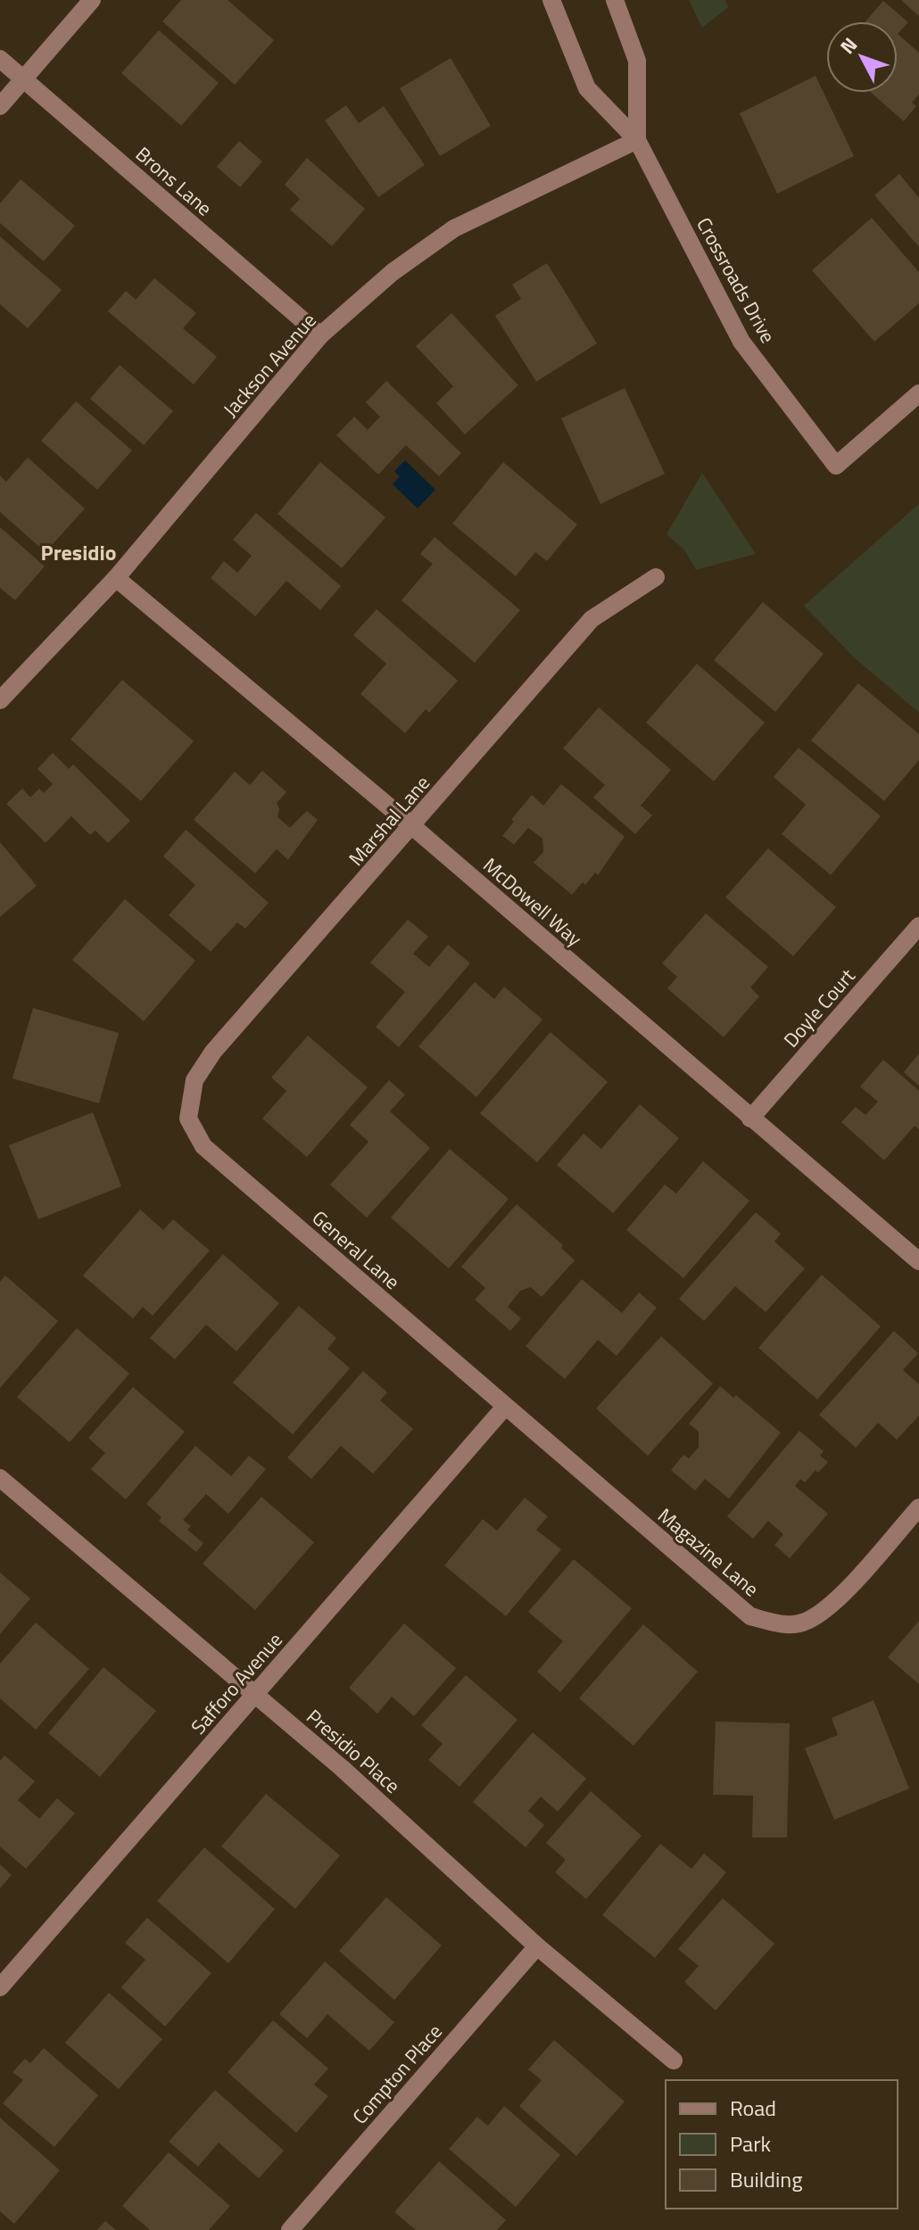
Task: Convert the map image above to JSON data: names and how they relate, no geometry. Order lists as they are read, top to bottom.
{
  "streets": {
    "street": [
      "Brons Lane",
      "Crossroads Drive",
      "Jackson Avenue",
      "Marshal Lane",
      "McDowell Way",
      "Doyle Court",
      "General Lane",
      "Magazine Lane",
      "Safforo Avenue",
      "Presidio Place",
      "Compton Place"
    ]
  },
  "crossings": [
    ["Brons Lane", "Jackson Avenue"],
    ["Crossroads Drive", "Jackson Avenue"],
    ["Jackson Avenue", "McDowell Way"],
    ["Marshal Lane", "McDowell Way"],
    ["Marshal Lane", "General Lane"],
    ["McDowell Way", "Doyle Court"],
    ["General Lane", "Magazine Lane"],
    ["General Lane", "Safforo Avenue"],
    ["Magazine Lane", "Safforo Avenue"],
    ["Safforo Avenue", "Presidio Place"],
    ["Presidio Place", "Compton Place"]
  ],
  "districts": ["Presidio"],
  "legend": ["Road", "Park", "Building"],
  "north": "top left"
}
